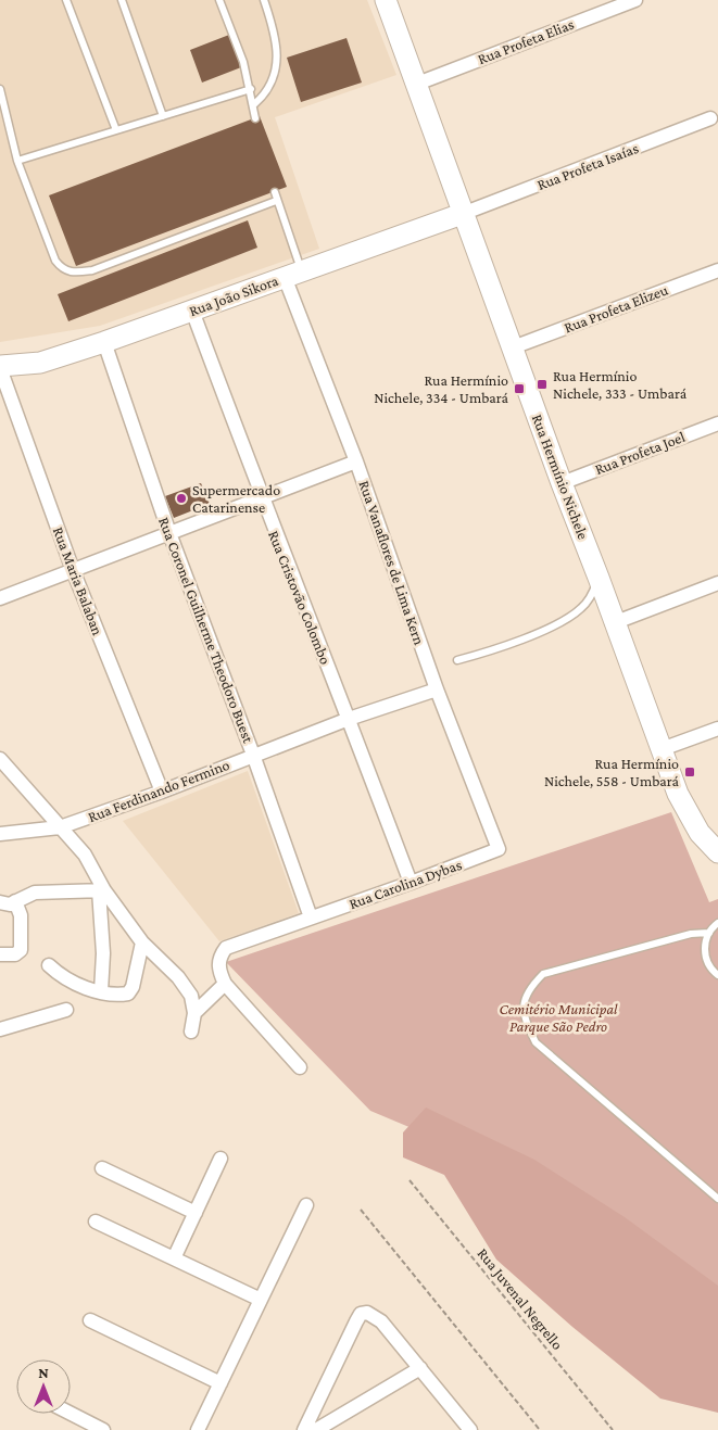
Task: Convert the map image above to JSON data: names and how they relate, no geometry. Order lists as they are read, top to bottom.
{
  "streets": {
    "street": [
      "Rua Profeta Elias",
      "Rua Profeta Isaías",
      "Rua João Sikora",
      "Rua Profeta Elizeu",
      "Rua Profeta Joel",
      "Rua Hermínio Nichele",
      "Rua Vanaflores de Lima Kern",
      "Rua Maria Balaban",
      "Rua Cristovão Colombo",
      "Rua Coronel Guilherme Theodoro Buest",
      "Rua Ferdinando Fermino",
      "Rua Carolina Dybas"
    ],
    "path": ["Rua Juvenal Negrello"]
  },
  "crossings": [
    ["Rua Profeta Elias", "Rua Hermínio Nichele"],
    ["Rua Profeta Isaías", "Rua João Sikora"],
    ["Rua Profeta Isaías", "Rua Hermínio Nichele"],
    ["Rua João Sikora", "Rua Hermínio Nichele"],
    ["Rua João Sikora", "Rua Vanaflores de Lima Kern"],
    ["Rua João Sikora", "Rua Maria Balaban"],
    ["Rua João Sikora", "Rua Cristovão Colombo"],
    ["Rua João Sikora", "Rua Coronel Guilherme Theodoro Buest"],
    ["Rua Profeta Elizeu", "Rua Hermínio Nichele"],
    ["Rua Profeta Joel", "Rua Hermínio Nichele"],
    ["Rua Vanaflores de Lima Kern", "Rua Ferdinando Fermino"],
    ["Rua Vanaflores de Lima Kern", "Rua Carolina Dybas"],
    ["Rua Maria Balaban", "Rua Ferdinando Fermino"],
    ["Rua Cristovão Colombo", "Rua Ferdinando Fermino"],
    ["Rua Cristovão Colombo", "Rua Carolina Dybas"],
    ["Rua Coronel Guilherme Theodoro Buest", "Rua Ferdinando Fermino"],
    ["Rua Coronel Guilherme Theodoro Buest", "Rua Carolina Dybas"]
  ],
  "parks": ["Cemitério Municipal Parque São Pedro"],
  "places": {
    "transit": ["Rua Hermínio Nichele, 333 - Umbará", "Rua Hermínio Nichele, 334 - Umbará", "Rua Hermínio Nichele, 558 - Umbará"],
    "other": ["Supermercado Catarinense"]
  },
  "north": "top"
}
